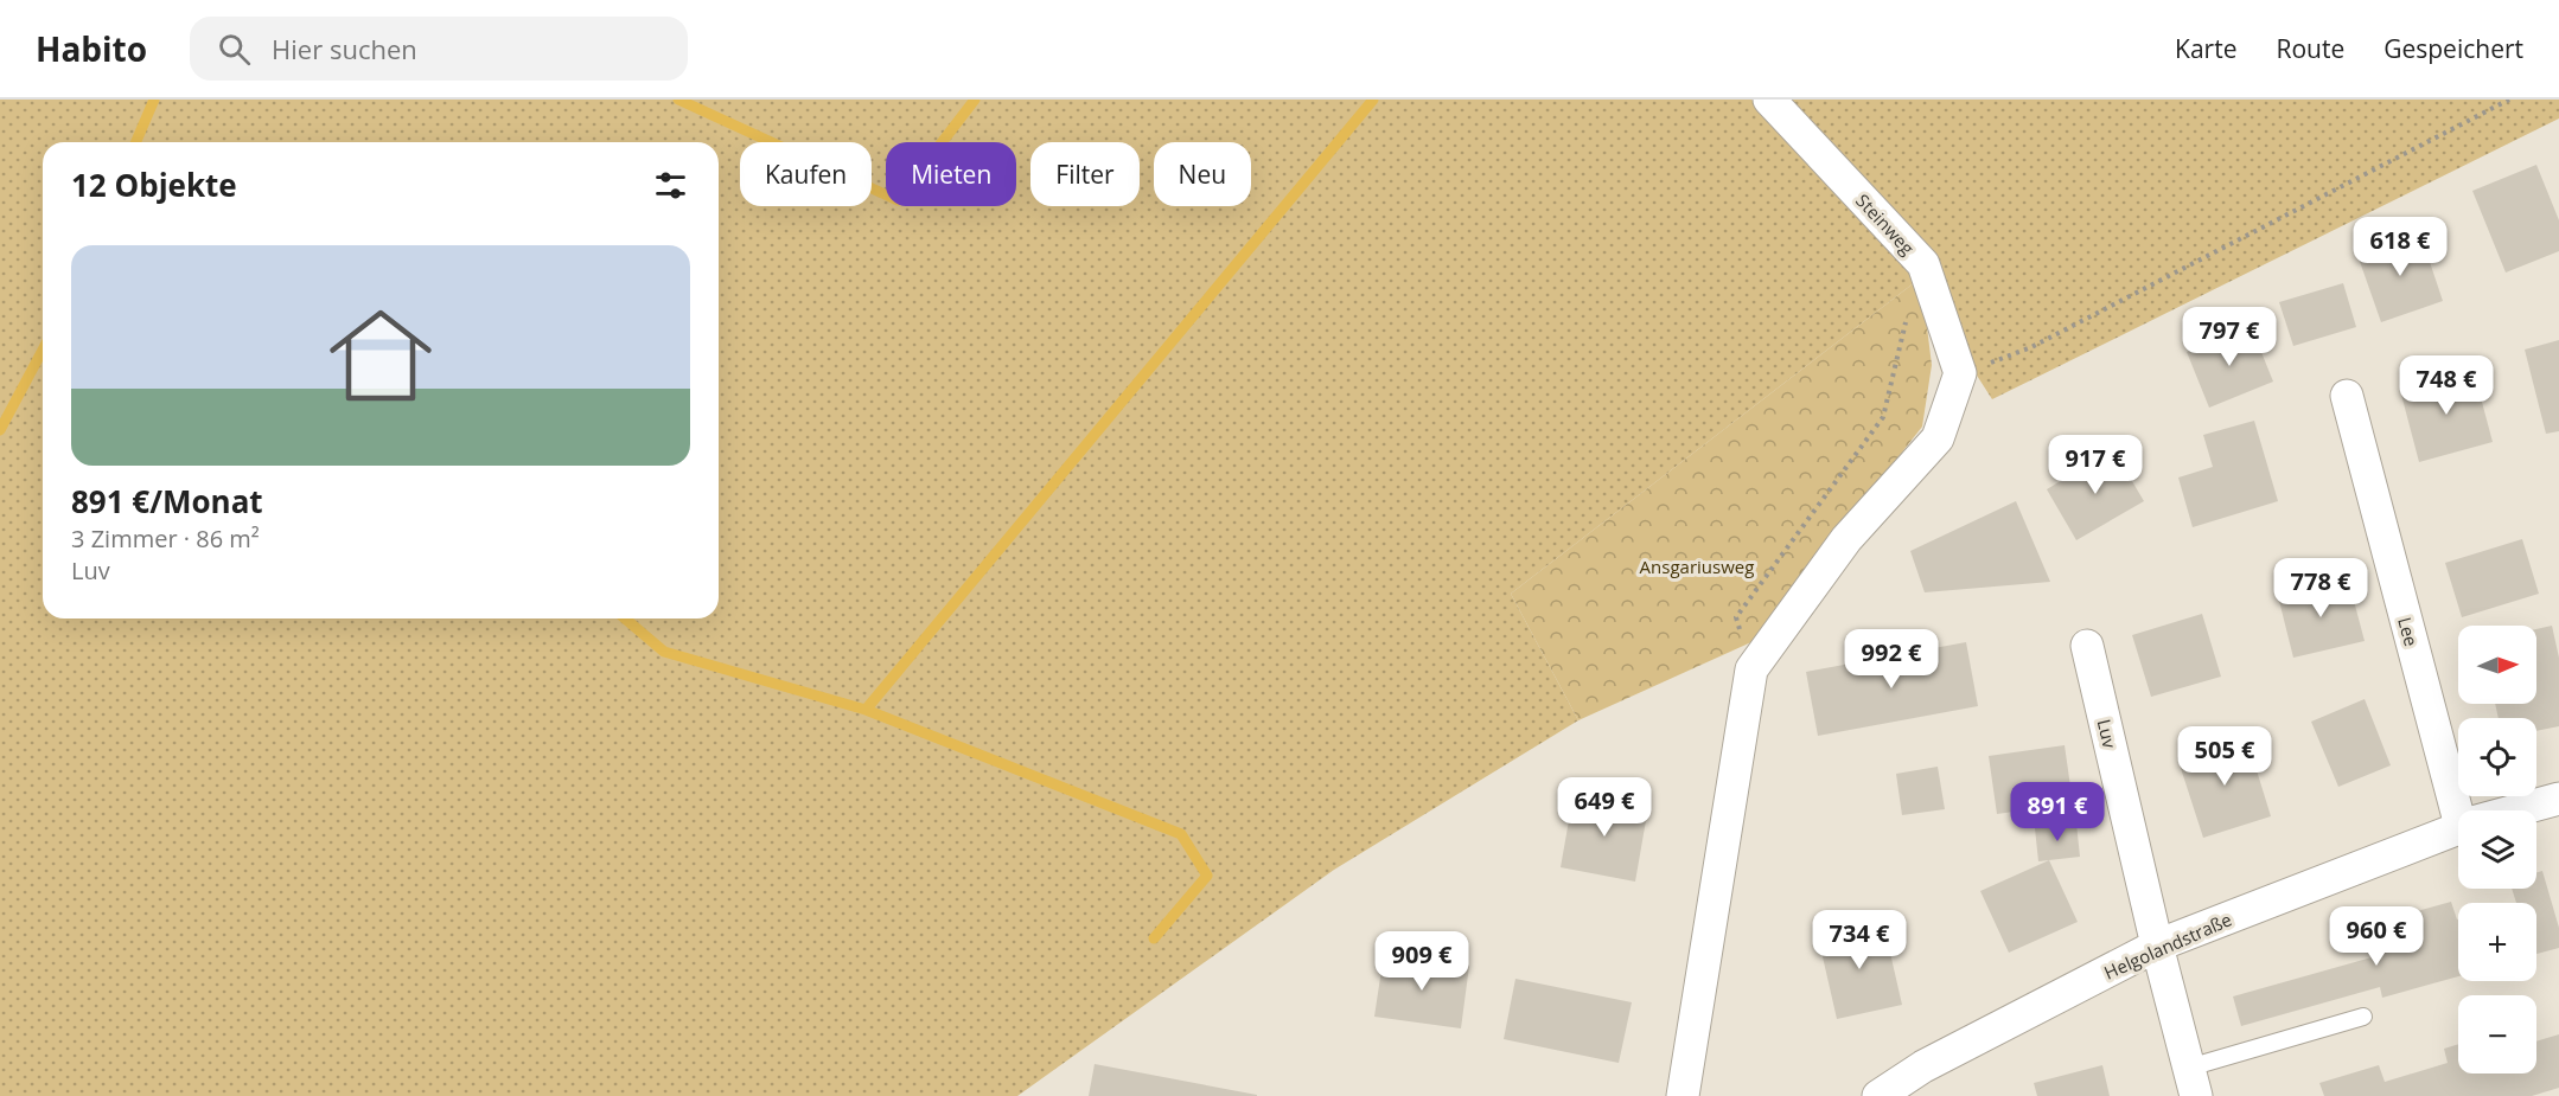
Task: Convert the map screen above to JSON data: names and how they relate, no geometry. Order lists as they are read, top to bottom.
{
  "streets": {
    "street": [
      "Steinweg",
      "Lee",
      "Luv",
      "Helgolandstraße"
    ]
  },
  "crossings": [
    ["Luv", "Helgolandstraße"]
  ],
  "parks": ["Ansgariusweg"],
  "north": "right",
  "page": {
    "header": "Habito",
    "search": "Hier suchen",
    "nav": ["Karte", "Route", "Gespeichert"],
    "chip": [
      "Kaufen",
      "Mieten",
      "Filter",
      "Neu"
    ],
    "heading": "12 Objekte",
    "price": [
      "618 €",
      "797 €",
      "748 €",
      "917 €",
      "778 €",
      "992 €",
      "505 €",
      "649 €",
      "891 €",
      "960 €",
      "734 €",
      "909 €"
    ],
    "list": [
      {
        "name": "891 €/Monat",
        "note": "3 Zimmer · 86 m² · Luv"
      }
    ],
    "map_buttons": ["+", "−"]
  }
}
